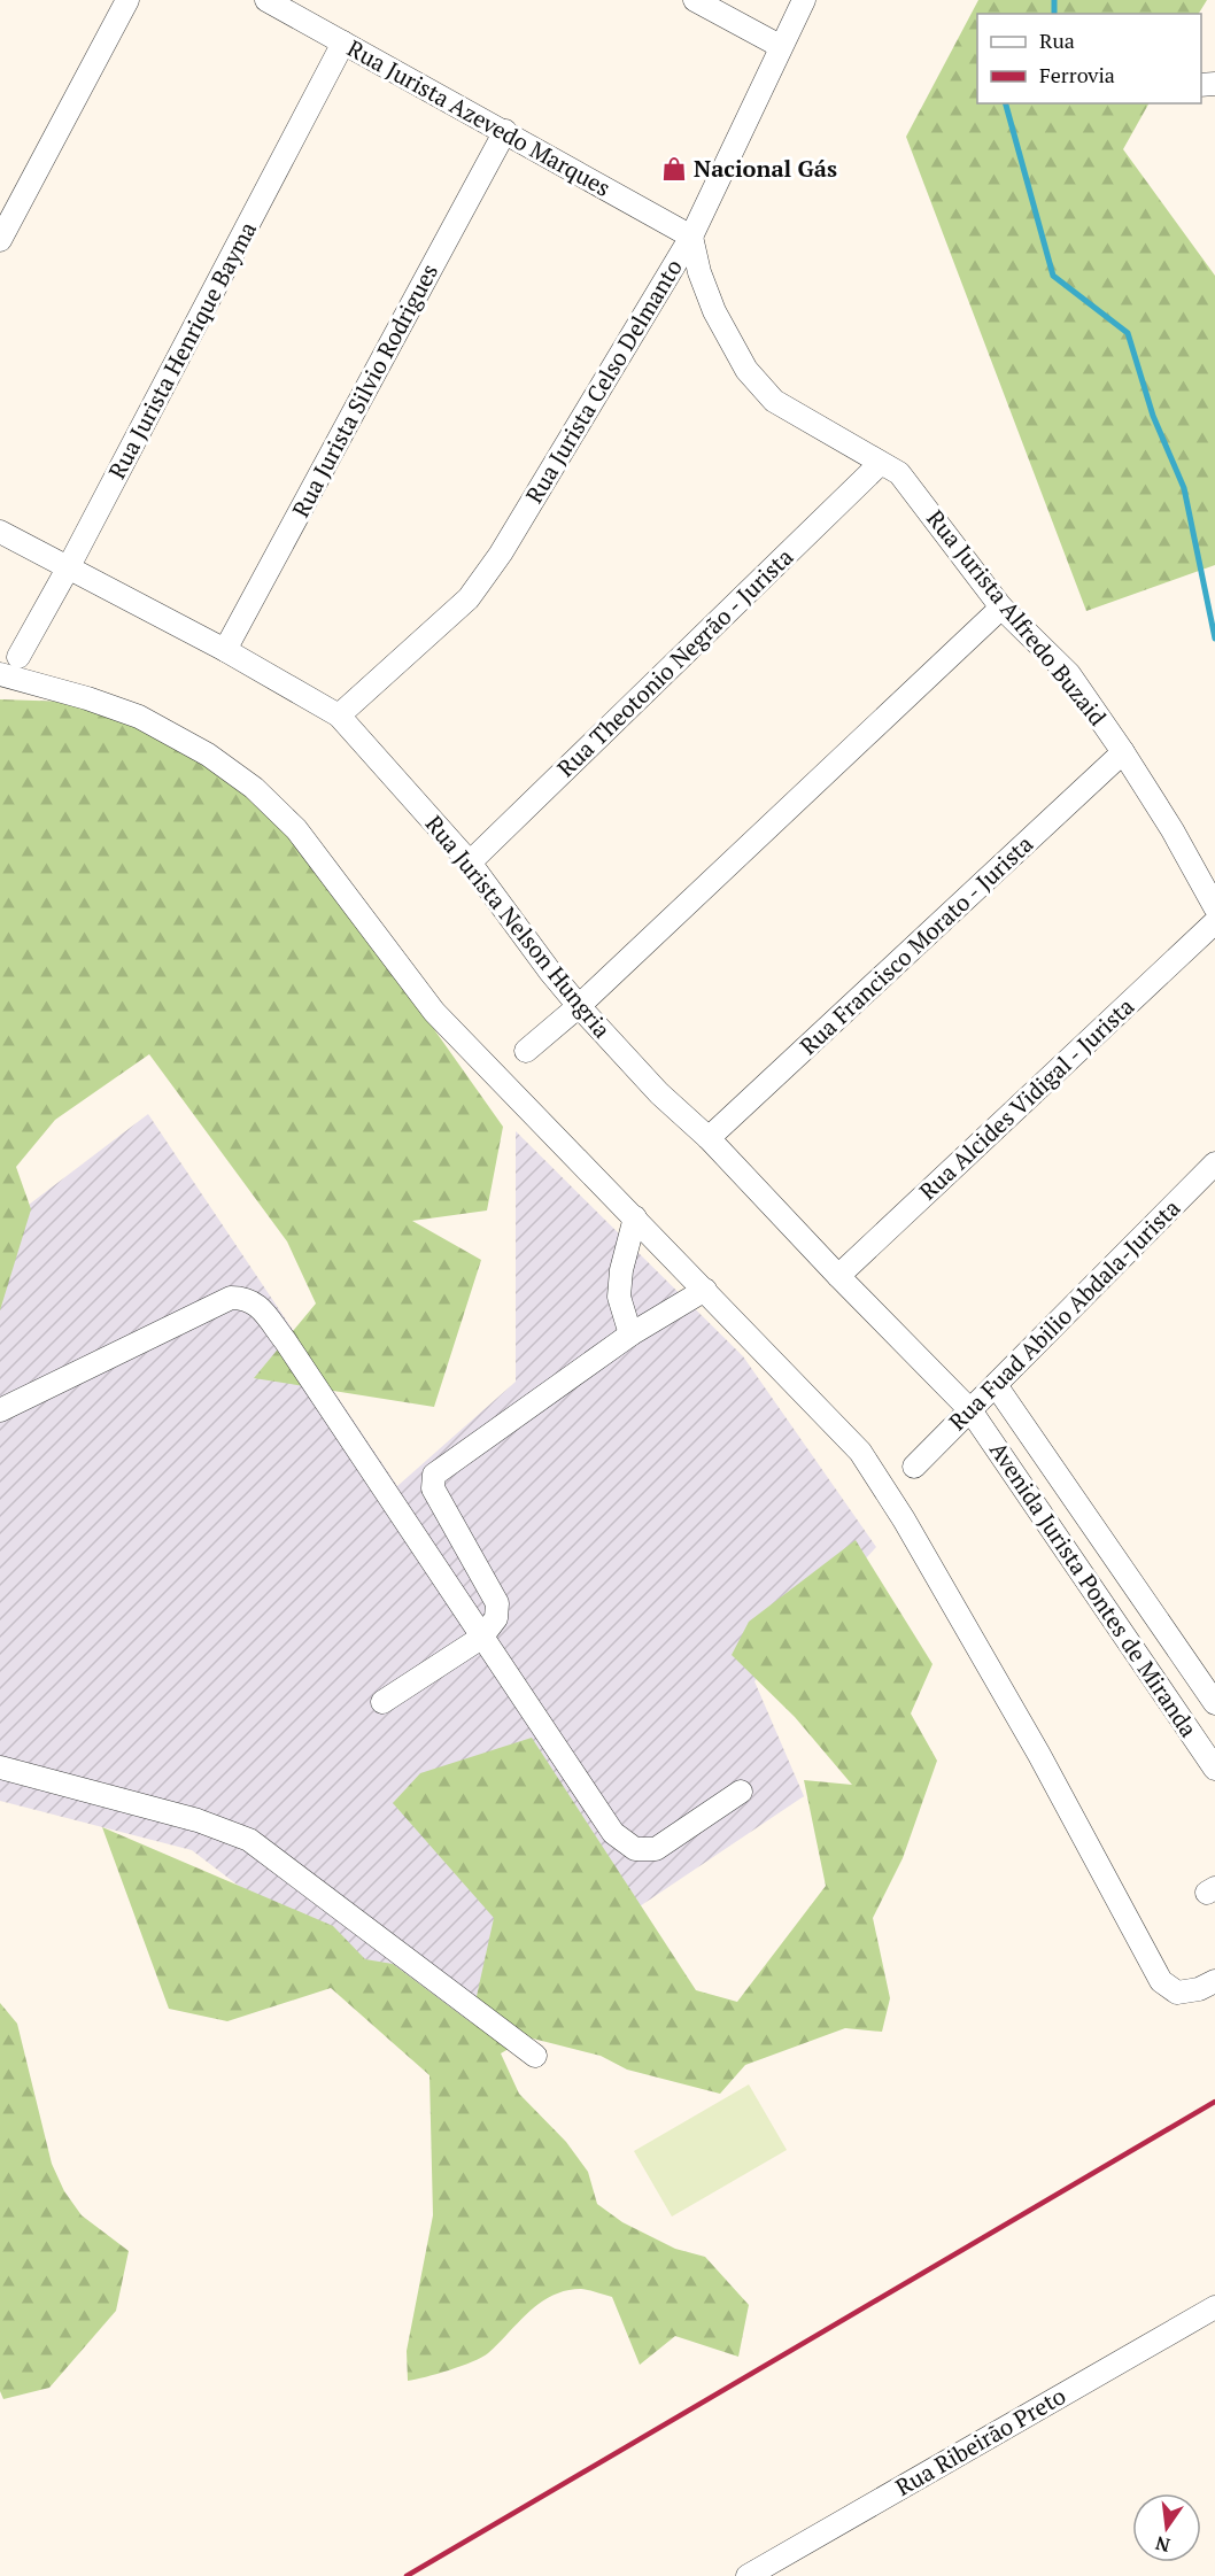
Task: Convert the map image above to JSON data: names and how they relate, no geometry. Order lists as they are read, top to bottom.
{
  "streets": {
    "street": [
      "Rua Jurista Azevedo Marques",
      "Rua Jurista Henrique Bayma",
      "Rua Jurista Celso Delmanto",
      "Rua Jurista Silvio Rodrigues",
      "Rua Jurista Alfredo Buzaid",
      "Rua Theotonio Negrão - Jurista",
      "Rua Jurista Nelson Hungria",
      "Rua Francisco Morato - Jurista",
      "Rua Alcides Vidigal - Jurista",
      "Rua Fuad Abilio Abdala-Jurista",
      "Avenida Jurista Pontes de Miranda",
      "Rua Ribeirão Preto"
    ]
  },
  "crossings": [
    ["Rua Jurista Azevedo Marques", "Rua Jurista Henrique Bayma"],
    ["Rua Jurista Azevedo Marques", "Rua Jurista Celso Delmanto"],
    ["Rua Jurista Azevedo Marques", "Rua Jurista Silvio Rodrigues"],
    ["Rua Jurista Azevedo Marques", "Rua Jurista Alfredo Buzaid"],
    ["Rua Jurista Henrique Bayma", "Rua Jurista Nelson Hungria"],
    ["Rua Jurista Celso Delmanto", "Rua Jurista Alfredo Buzaid"],
    ["Rua Jurista Celso Delmanto", "Rua Jurista Nelson Hungria"],
    ["Rua Jurista Silvio Rodrigues", "Rua Jurista Nelson Hungria"],
    ["Rua Jurista Alfredo Buzaid", "Rua Theotonio Negrão - Jurista"],
    ["Rua Jurista Alfredo Buzaid", "Rua Francisco Morato - Jurista"],
    ["Rua Theotonio Negrão - Jurista", "Rua Jurista Nelson Hungria"],
    ["Rua Jurista Nelson Hungria", "Rua Francisco Morato - Jurista"],
    ["Rua Jurista Nelson Hungria", "Rua Alcides Vidigal - Jurista"],
    ["Rua Jurista Nelson Hungria", "Rua Fuad Abilio Abdala-Jurista"],
    ["Rua Jurista Nelson Hungria", "Avenida Jurista Pontes de Miranda"],
    ["Rua Fuad Abilio Abdala-Jurista", "Avenida Jurista Pontes de Miranda"]
  ],
  "places": {
    "shop": ["Nacional Gás"]
  },
  "legend": ["Rua", "Ferrovia"],
  "north": "bottom"
}
